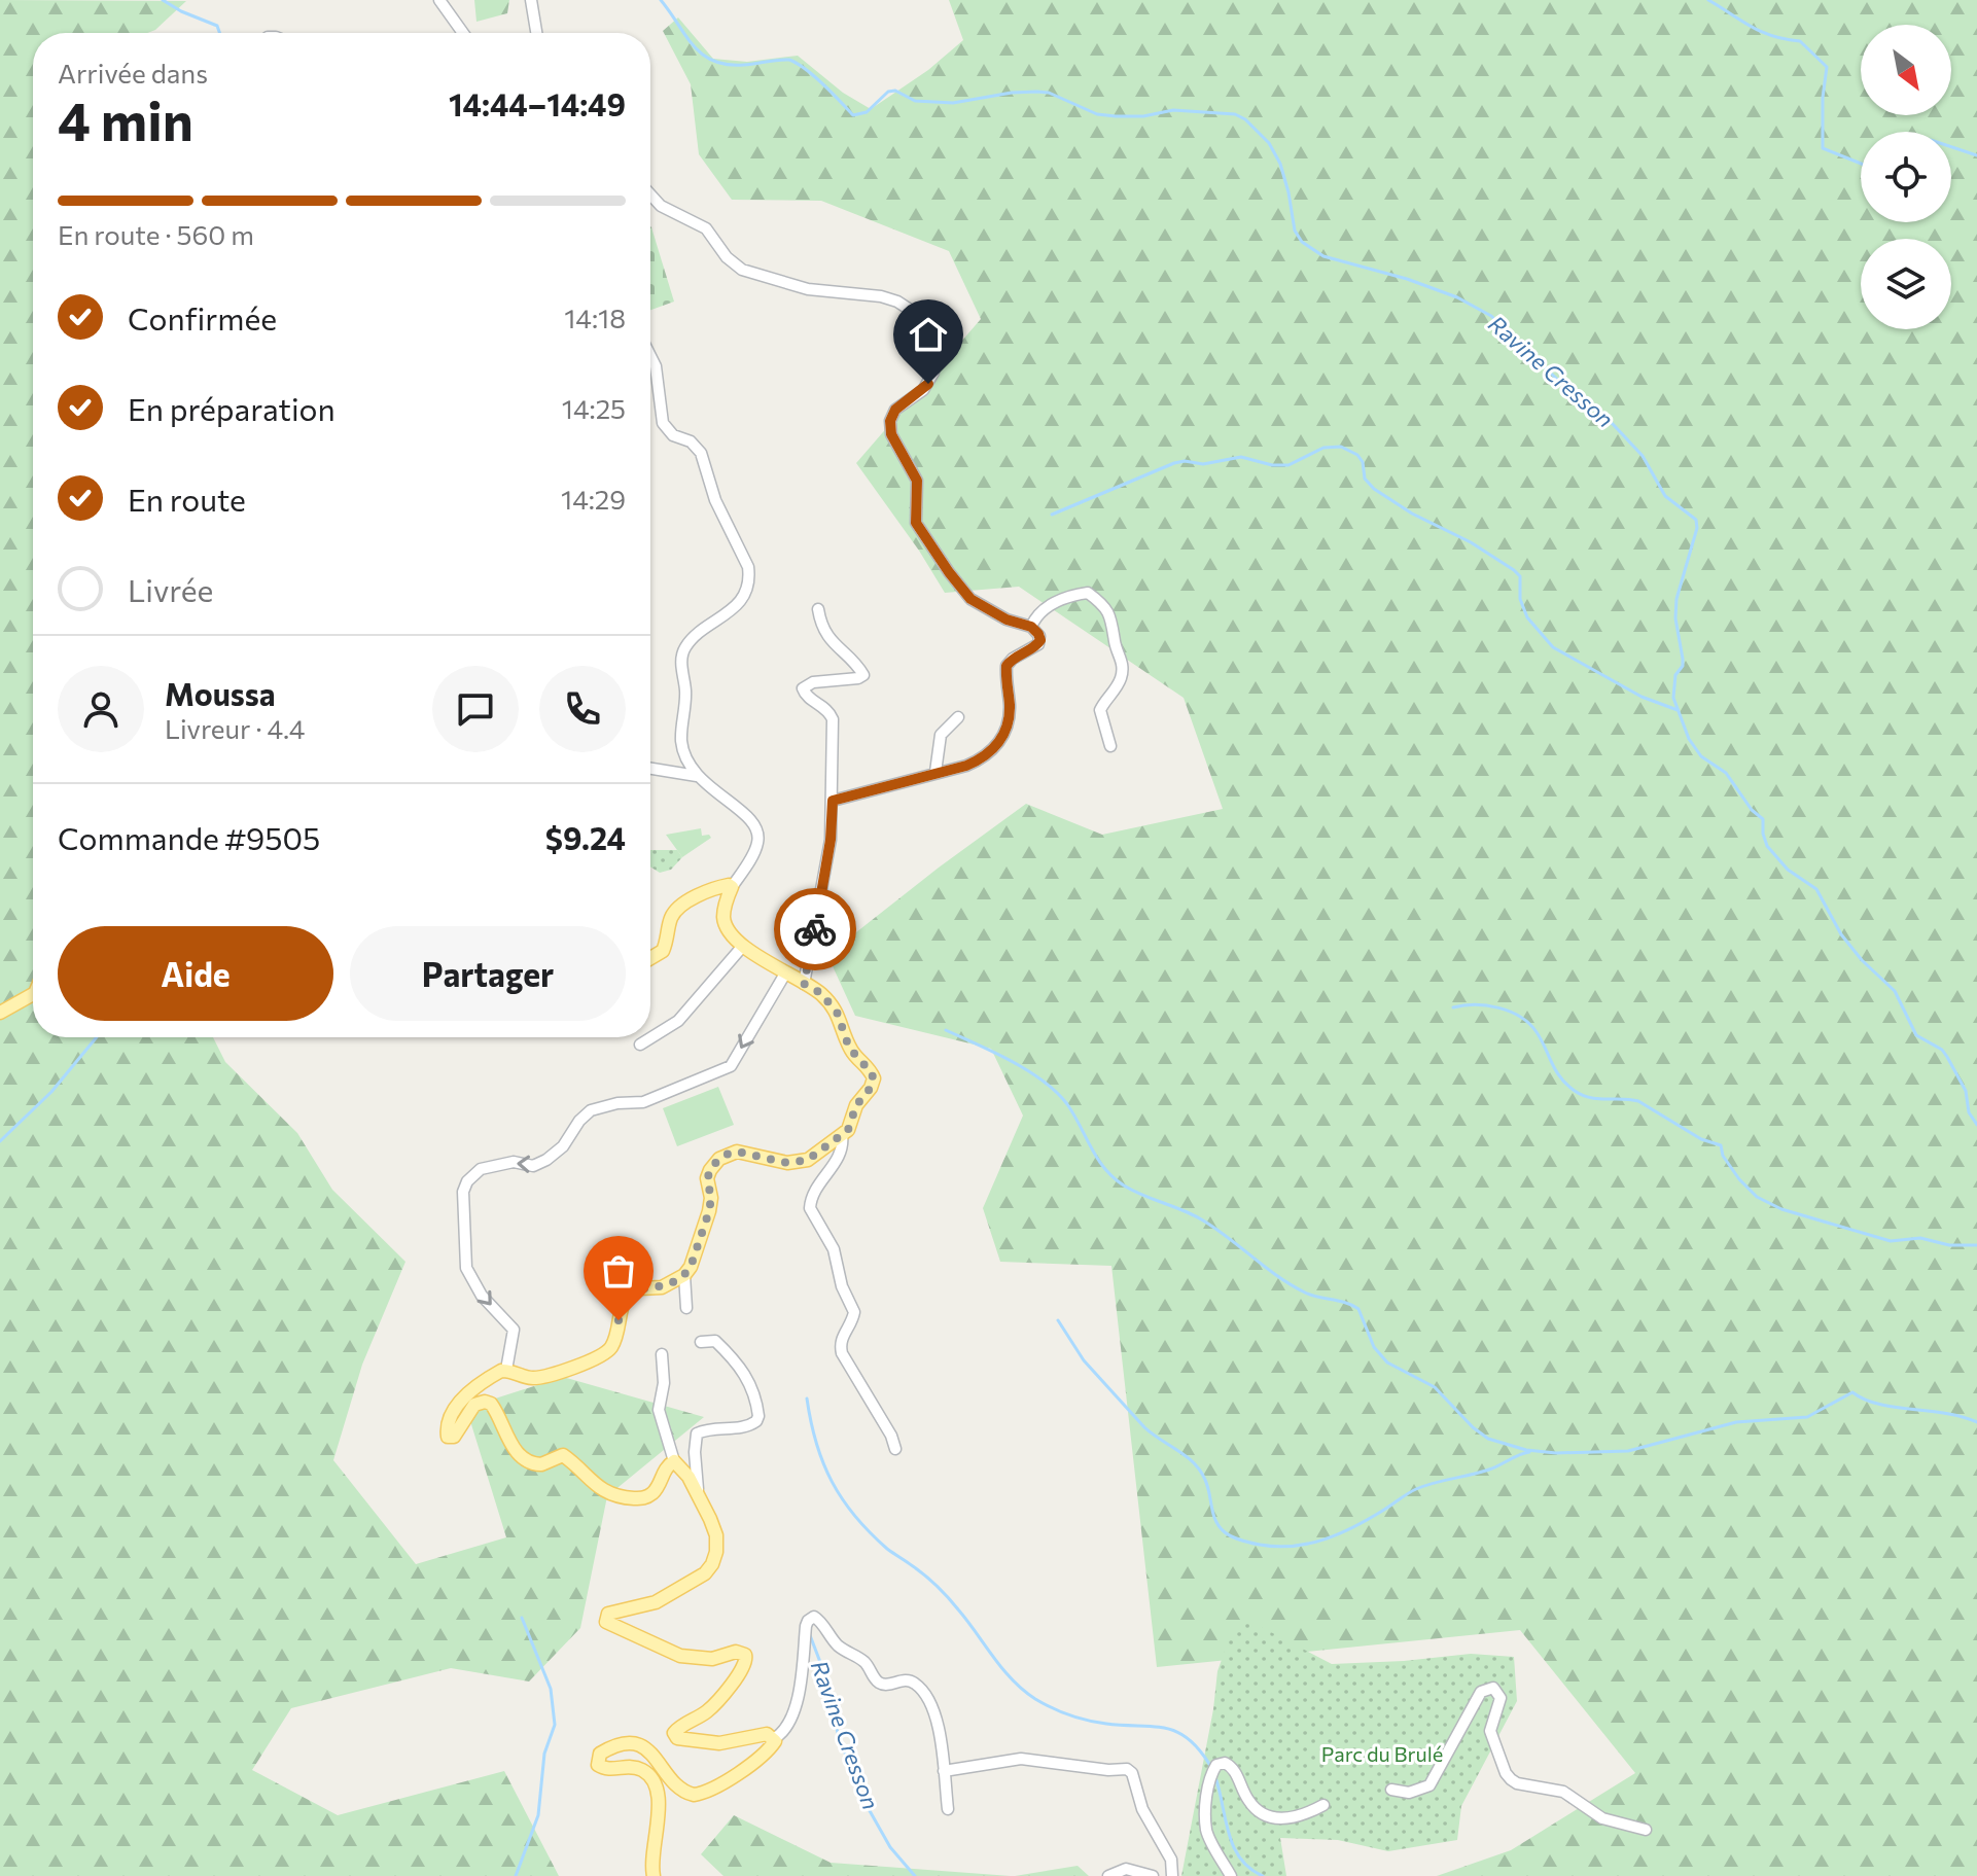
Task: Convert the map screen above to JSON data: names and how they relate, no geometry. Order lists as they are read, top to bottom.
{
  "water": ["Ravine Cresson"],
  "parks": ["Parc du Brulé"],
  "north": "bottom right",
  "page": {
    "heading": ["4 min", "Arrivée dans", "14:44–14:49"],
    "panel": [
      "Moussa",
      "Livreur · 4.4",
      "Commande #9505",
      "$9.24"
    ],
    "bar": "En route · 560 m",
    "list": [
      ["Confirmée", "14:18"],
      ["En préparation", "14:25"],
      ["En route", "14:29"],
      "Livrée"
    ],
    "buttons": ["Aide", "Partager"]
  }
}
